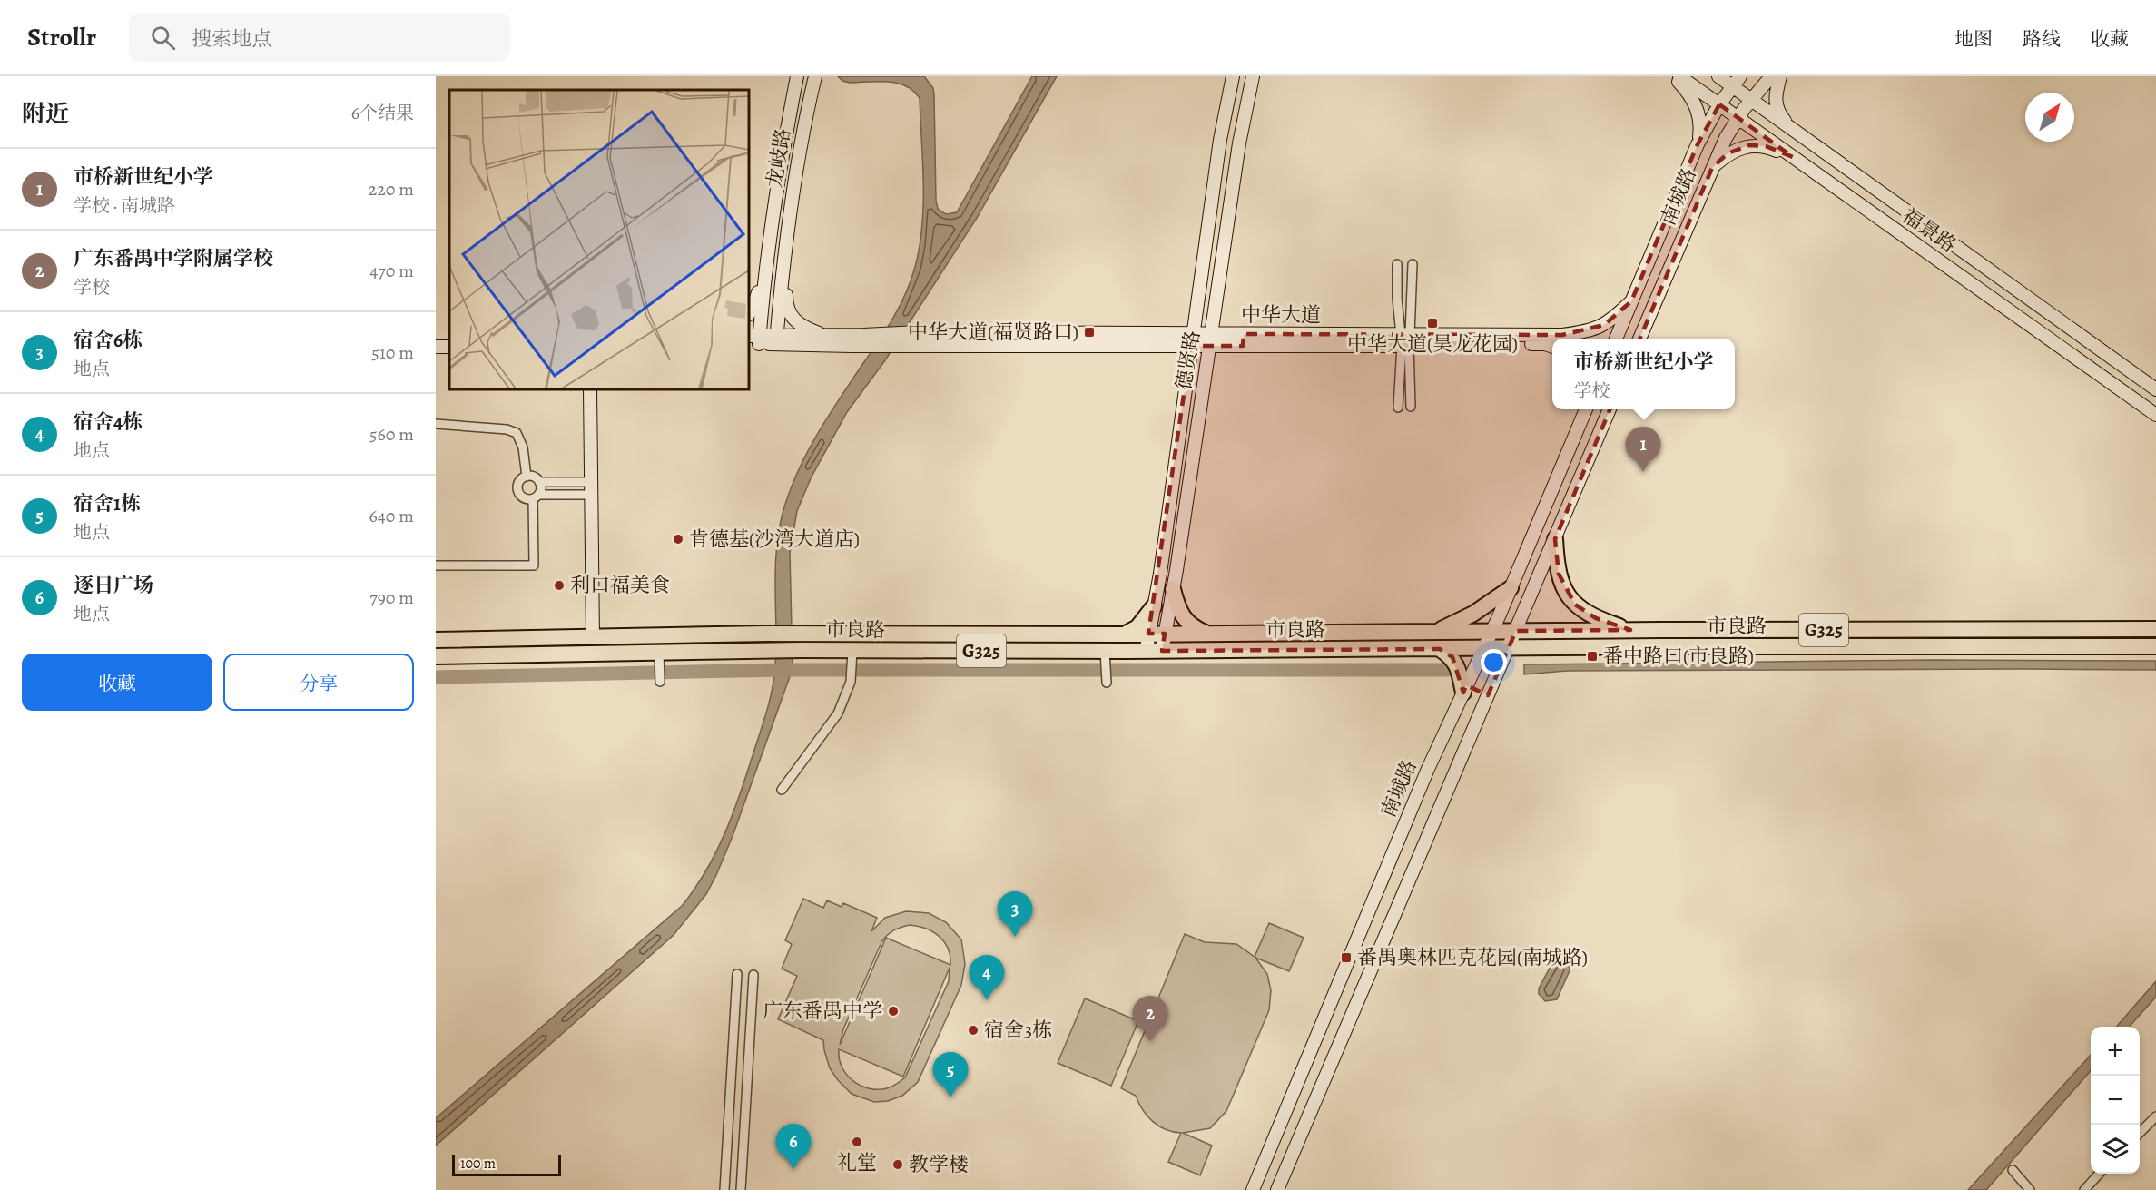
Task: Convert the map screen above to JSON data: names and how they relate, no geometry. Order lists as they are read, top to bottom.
{
  "streets": {
    "highway": ["市良路", "G325"],
    "street": [
      "龙岐路",
      "南城路",
      "福景路",
      "中华大道",
      "德贤路"
    ]
  },
  "crossings": [
    ["南城路", "福景路"],
    ["南城路", "中华大道"],
    ["南城路", "市良路"],
    ["中华大道", "德贤路"],
    ["德贤路", "市良路"]
  ],
  "places": {
    "transit": [
      "中华大道(昊龙花园)",
      "中华大道(福贤路口)",
      "番中路口(市良路)",
      "番禺奥林匹克花园(南城路)"
    ],
    "other": [
      "肯德基(沙湾大道店)",
      "利口福美食",
      "广东番禺中学",
      "宿舍3栋",
      "礼堂",
      "教学楼"
    ]
  },
  "scale_bar": "100 m",
  "north": "top right",
  "page": {
    "header": "Strollr",
    "search": "搜索地点",
    "nav": ["地图", "路线", "收藏"],
    "heading": ["附近", "6个结果"],
    "list": [
      {
        "mark": "1",
        "name": "市桥新世纪小学",
        "note": "学校 · 南城路",
        "value": "220 m"
      },
      {
        "mark": "2",
        "name": "广东番禺中学附属学校",
        "note": "学校",
        "value": "470 m"
      },
      {
        "mark": "3",
        "name": "宿舍6栋",
        "note": "地点",
        "value": "510 m"
      },
      {
        "mark": "4",
        "name": "宿舍4栋",
        "note": "地点",
        "value": "560 m"
      },
      {
        "mark": "5",
        "name": "宿舍1栋",
        "note": "地点",
        "value": "640 m"
      },
      {
        "mark": "6",
        "name": "逐日广场",
        "note": "地点",
        "value": "790 m"
      }
    ],
    "popup": ["市桥新世纪小学", "学校"],
    "pins": [
      "1",
      "3",
      "4",
      "2",
      "5",
      "6"
    ],
    "buttons": ["收藏", "分享"],
    "map_buttons": ["+", "−"],
    "scale": "100 m"
  }
}
